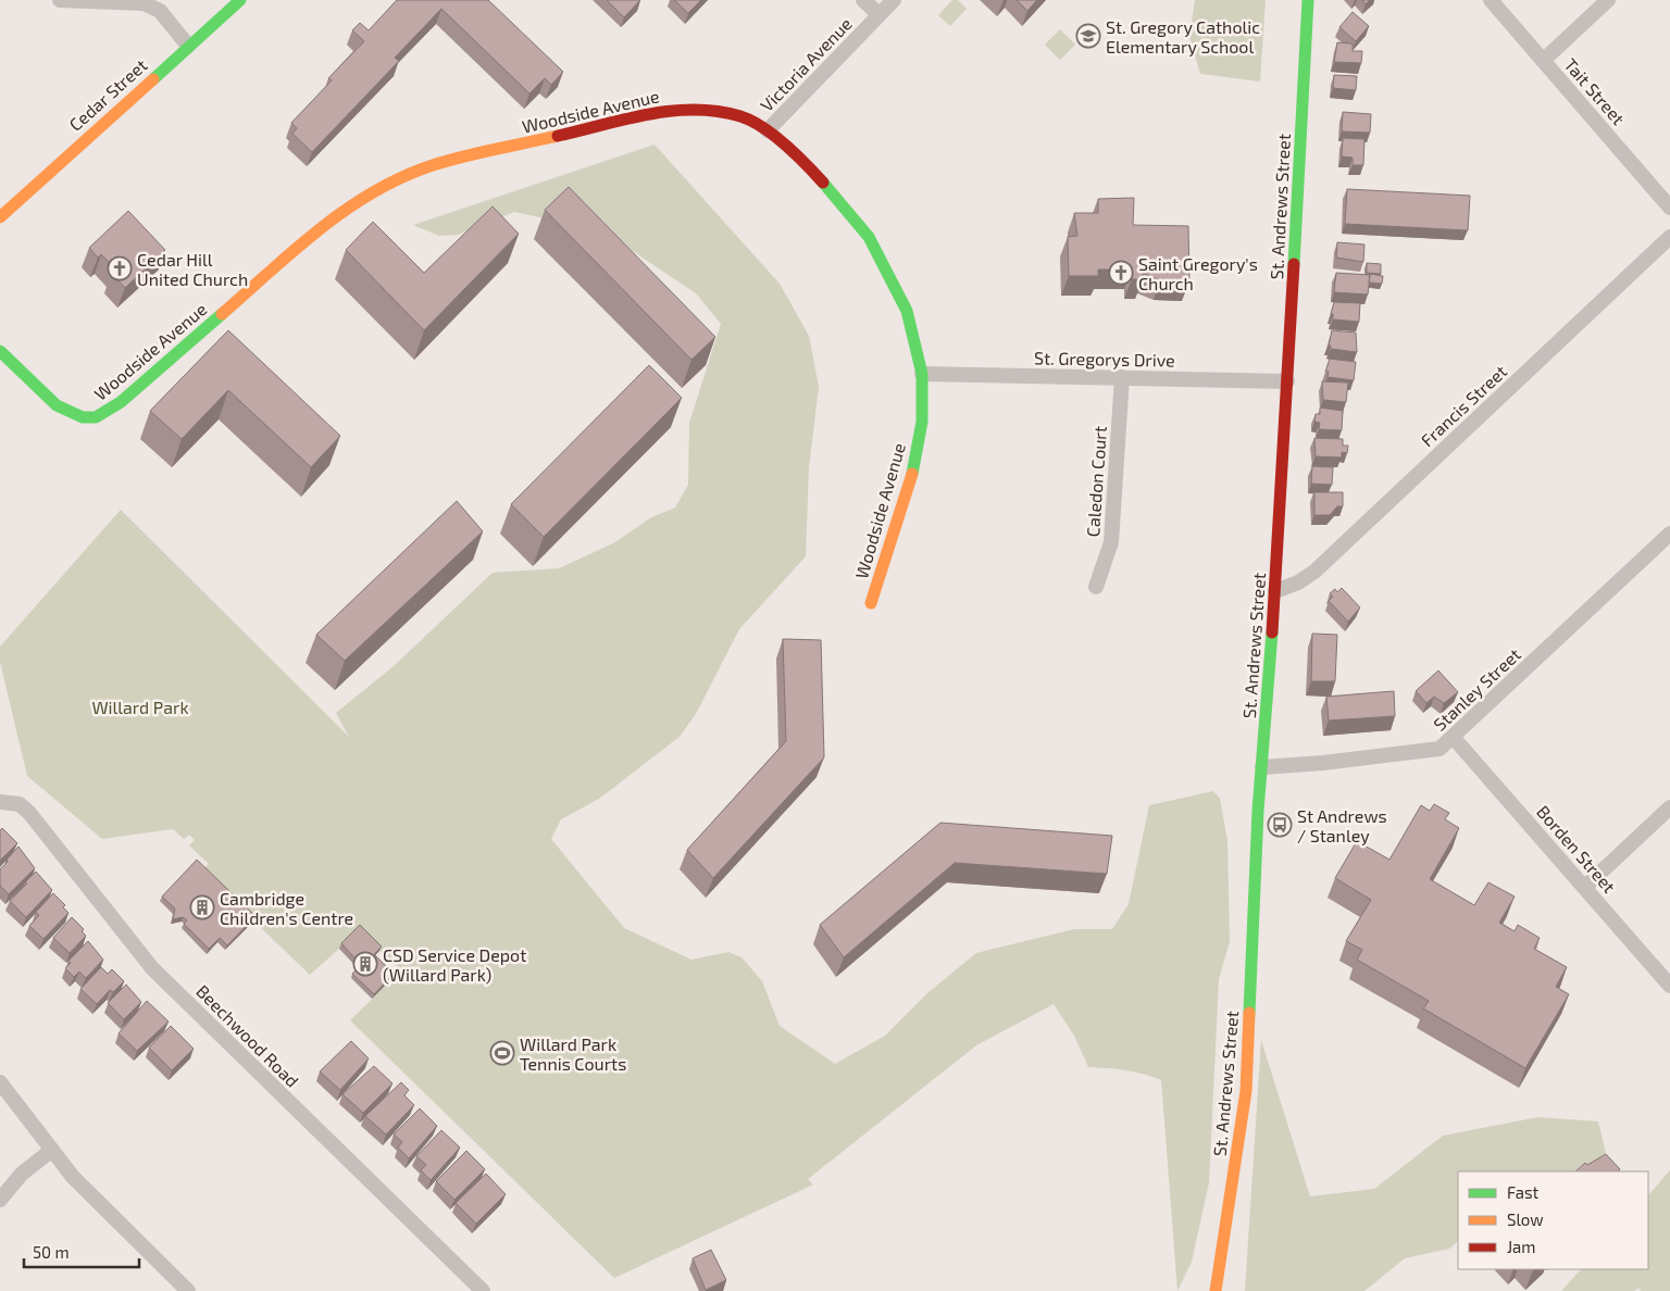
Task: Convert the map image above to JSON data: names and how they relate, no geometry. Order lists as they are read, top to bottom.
{
  "streets": {
    "main road": ["Cedar Street", "Woodside Avenue", "St. Andrews Street"],
    "street": [
      "Victoria Avenue",
      "Tait Street",
      "St. Gregorys Drive",
      "Francis Street",
      "Caledon Court",
      "Stanley Street",
      "Borden Street",
      "Beechwood Road"
    ]
  },
  "crossings": [
    ["Victoria Avenue", "Woodside Avenue"],
    ["Woodside Avenue", "St. Gregorys Drive"],
    ["St. Andrews Street", "St. Gregorys Drive"],
    ["St. Andrews Street", "Francis Street"],
    ["St. Andrews Street", "Stanley Street"],
    ["St. Gregorys Drive", "Caledon Court"],
    ["Stanley Street", "Borden Street"]
  ],
  "parks": ["Willard Park"],
  "places": {
    "school or university": ["St. Gregory Catholic Elementary School"],
    "church": ["Cedar Hill United Church", "Saint Gregory's Church"],
    "bus stop": ["St Andrews / Stanley"],
    "building": ["Cambridge Children's Centre", "CSD Service Depot (Willard Park)"],
    "sports": ["Willard Park Tennis Courts"]
  },
  "legend": ["Fast", "Slow", "Jam"],
  "scale_bar": "50 m"
}
